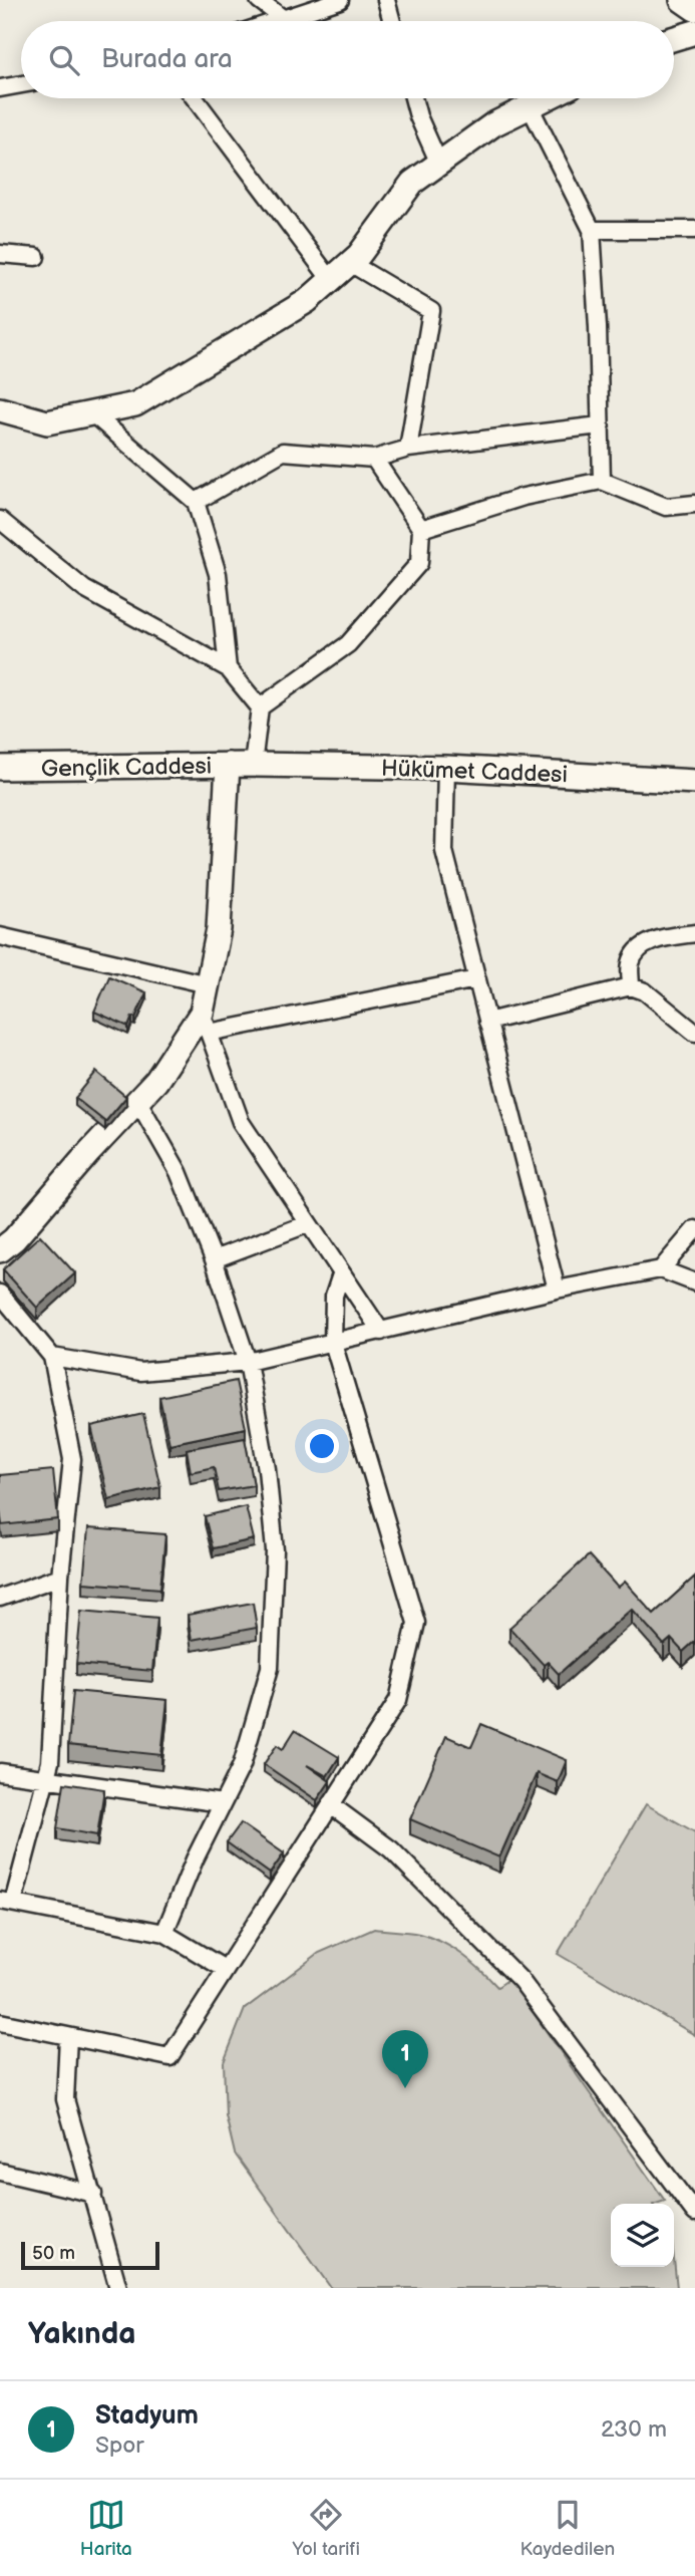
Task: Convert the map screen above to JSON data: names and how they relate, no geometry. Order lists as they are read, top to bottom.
{
  "streets": {
    "street": ["Gençlik Caddesi", "Hükümet Caddesi"]
  },
  "crossings": [
    ["Gençlik Caddesi", "Hükümet Caddesi"]
  ],
  "scale_bar": "50 m",
  "page": {
    "search": "Burada ara",
    "pins": "1",
    "scale": "50 m",
    "heading": "Yakında",
    "list": [
      {
        "mark": "1",
        "name": "Stadyum",
        "note": "Spor",
        "value": "230 m"
      }
    ],
    "nav": ["Harita", "Yol tarifi", "Kaydedilen"]
  }
}
